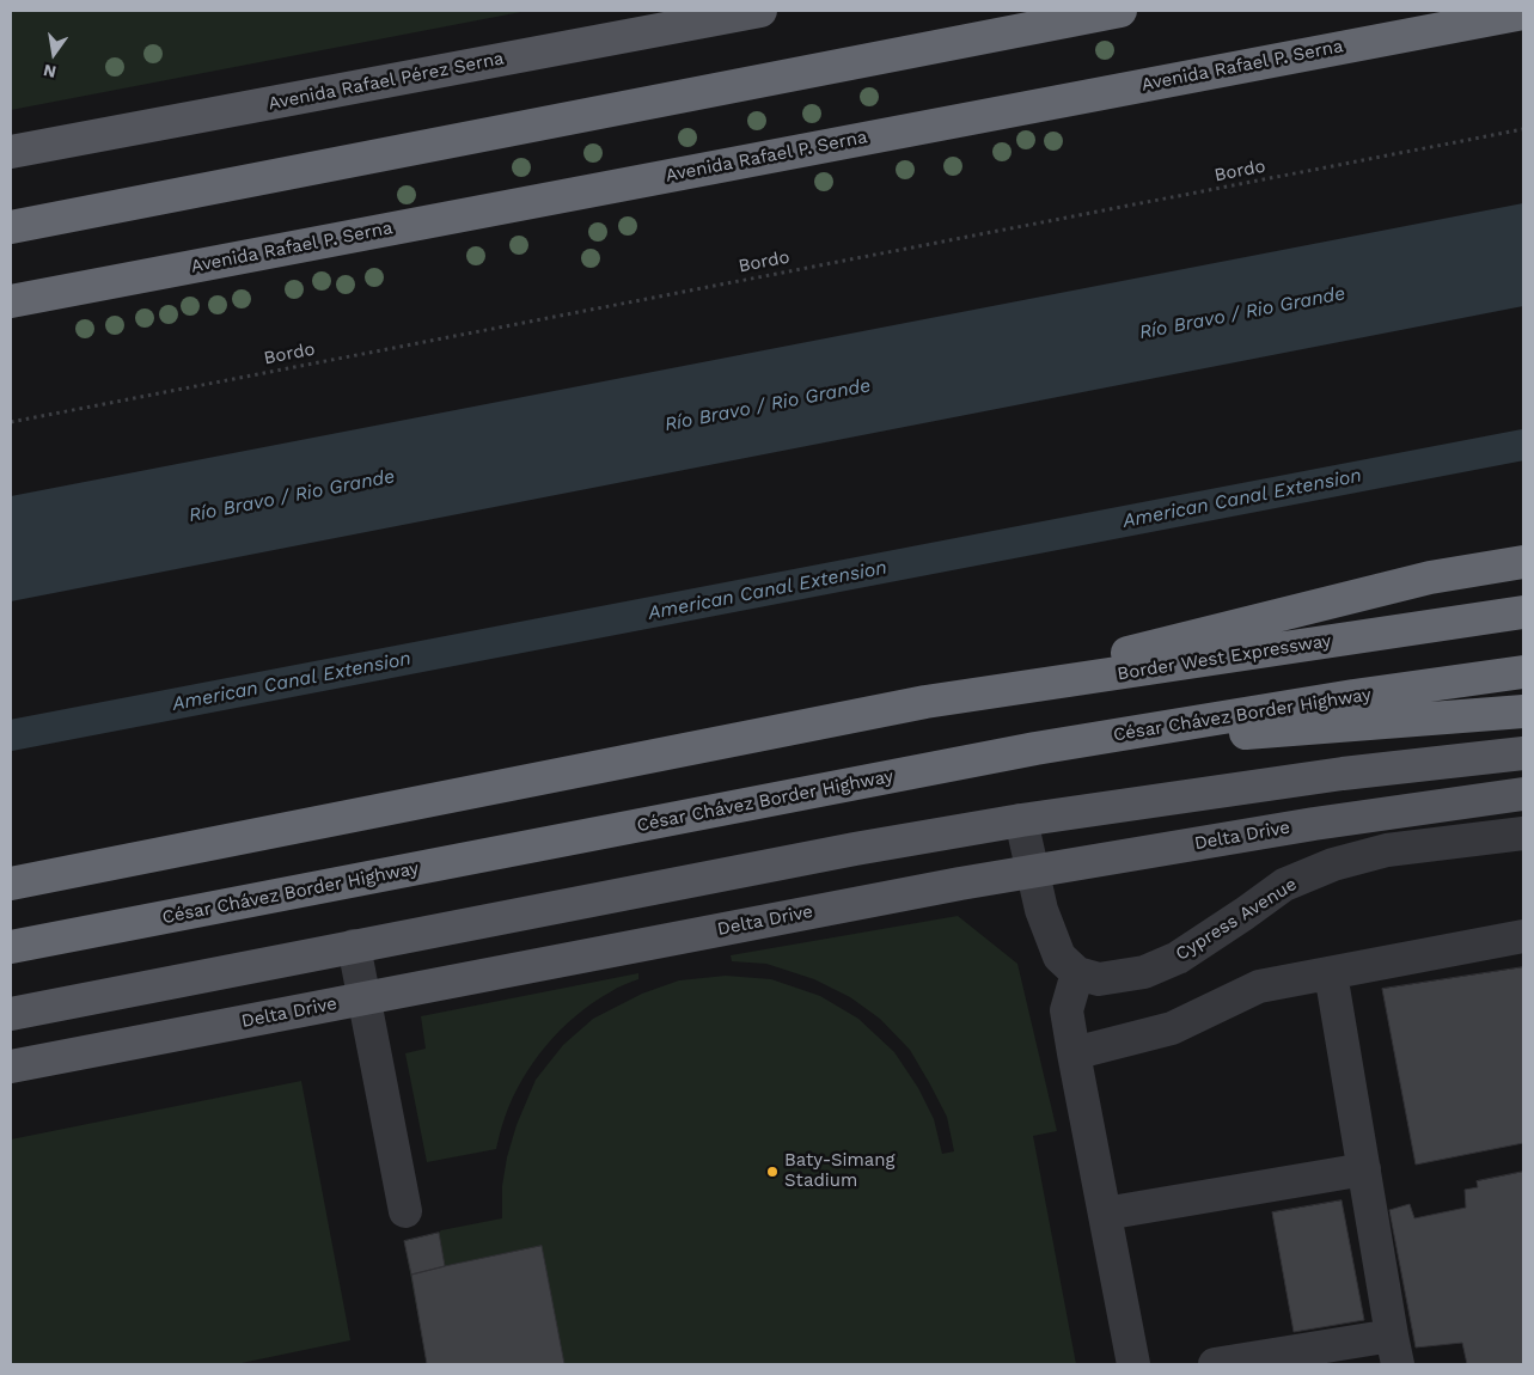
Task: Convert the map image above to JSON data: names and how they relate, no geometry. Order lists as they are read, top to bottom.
{
  "streets": {
    "highway": ["Avenida Rafael P. Serna", "Border West Expressway", "César Chávez Border Highway"],
    "main road": ["Avenida Rafael Pérez Serna", "Delta Drive"],
    "street": ["Cypress Avenue"],
    "path": ["Bordo"]
  },
  "water": ["Río Bravo / Rio Grande", "American Canal Extension"],
  "places": ["Baty-Simang Stadium"],
  "north": "bottom"
}
